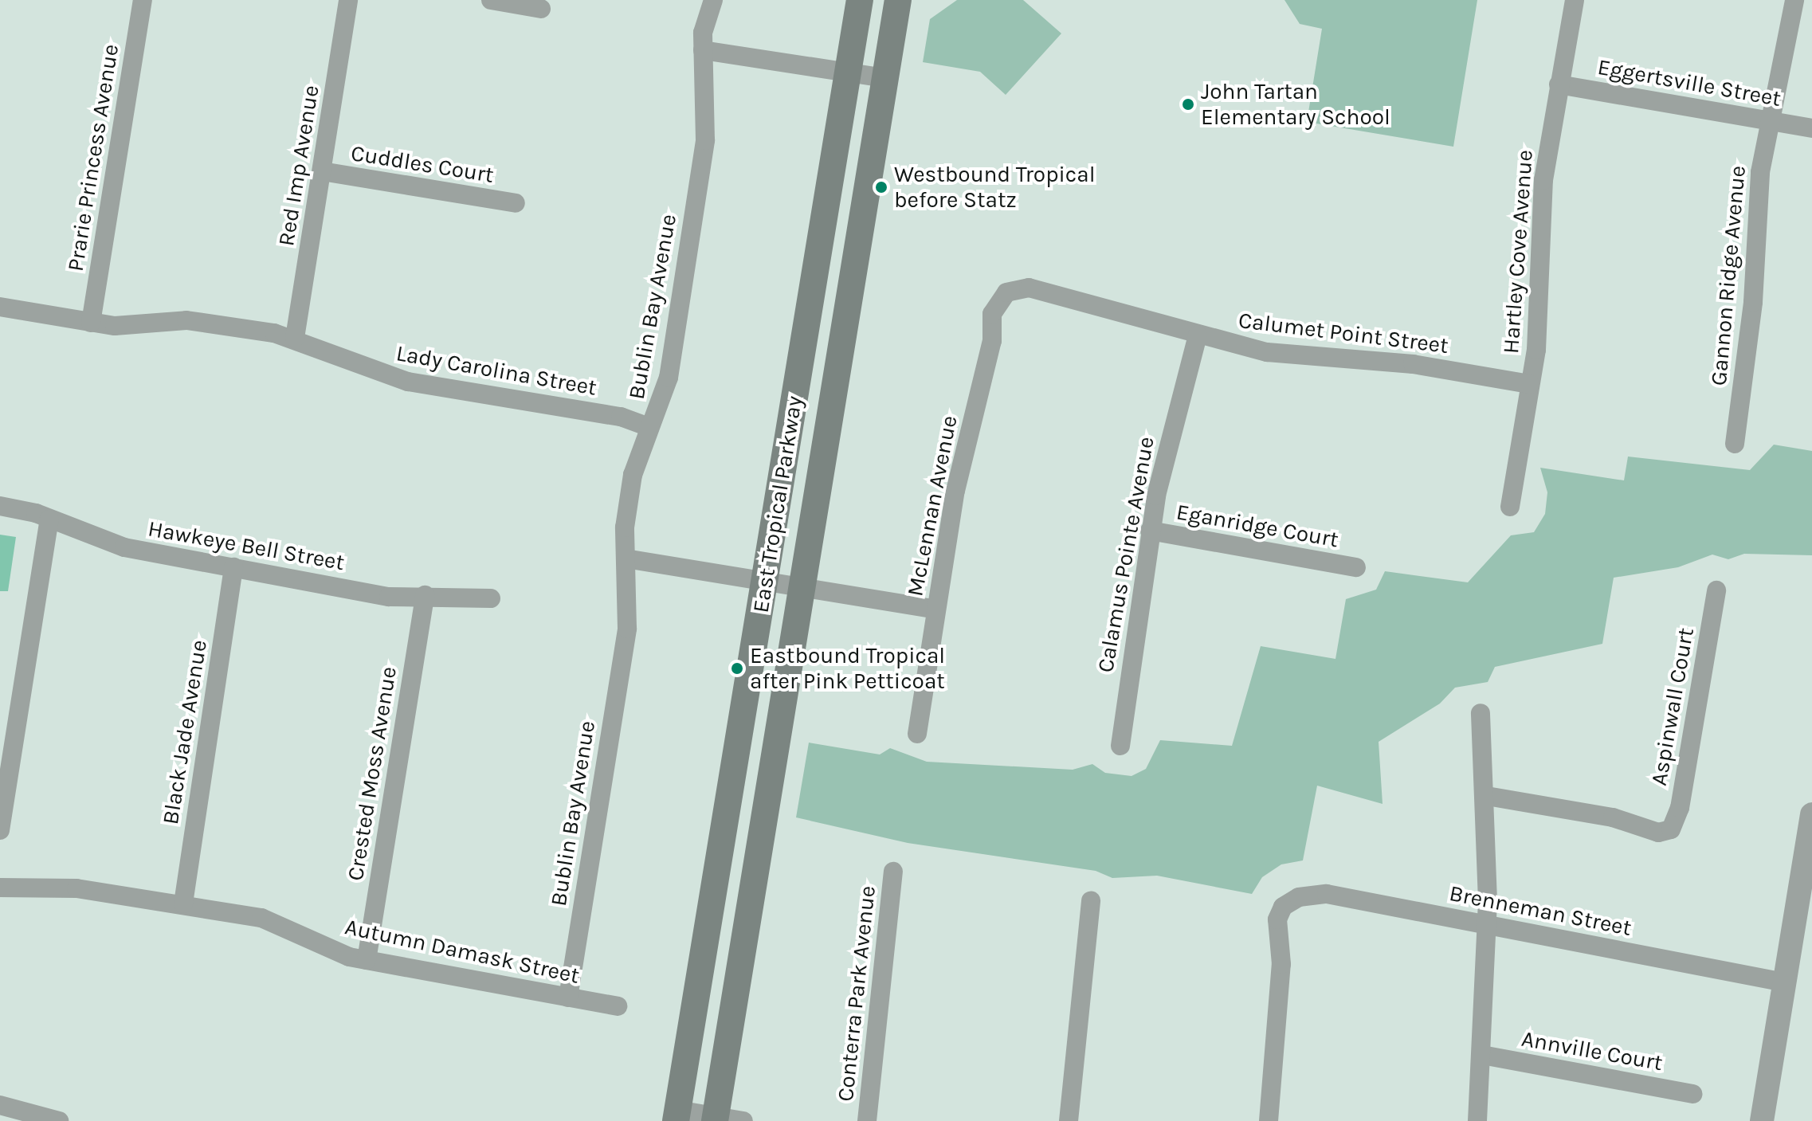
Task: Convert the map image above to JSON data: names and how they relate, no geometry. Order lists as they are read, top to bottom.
{
  "streets": {
    "main road": ["East Tropical Parkway"],
    "street": [
      "Eggertsville Street",
      "Prarie Princess Avenue",
      "Cuddles Court",
      "Red Imp Avenue",
      "Hartley Cove Avenue",
      "Gannon Ridge Avenue",
      "Bublin Bay Avenue",
      "Calumet Point Street",
      "Lady Carolina Street",
      "McLennan Avenue",
      "Eganridge Court",
      "Hawkeye Bell Street",
      "Calamus Pointe Avenue",
      "Aspinwall Court",
      "Black Jade Avenue",
      "Crested Moss Avenue",
      "Brenneman Street",
      "Autumn Damask Street",
      "Conterra Park Avenue",
      "Annville Court"
    ]
  },
  "crossings": [
    ["Eggertsville Street", "Hartley Cove Avenue"],
    ["Eggertsville Street", "Gannon Ridge Avenue"],
    ["Prarie Princess Avenue", "Lady Carolina Street"],
    ["Cuddles Court", "Red Imp Avenue"],
    ["Red Imp Avenue", "Lady Carolina Street"],
    ["Hartley Cove Avenue", "Calumet Point Street"],
    ["Bublin Bay Avenue", "Lady Carolina Street"],
    ["Bublin Bay Avenue", "Autumn Damask Street"],
    ["Calumet Point Street", "McLennan Avenue"],
    ["Calumet Point Street", "Calamus Pointe Avenue"],
    ["Eganridge Court", "Calamus Pointe Avenue"],
    ["Hawkeye Bell Street", "Black Jade Avenue"],
    ["Hawkeye Bell Street", "Crested Moss Avenue"],
    ["Black Jade Avenue", "Autumn Damask Street"],
    ["Crested Moss Avenue", "Autumn Damask Street"]
  ],
  "places": ["John Tartan Elementary School", "Westbound Tropical before Statz", "Eastbound Tropical after Pink Petticoat"]
}
